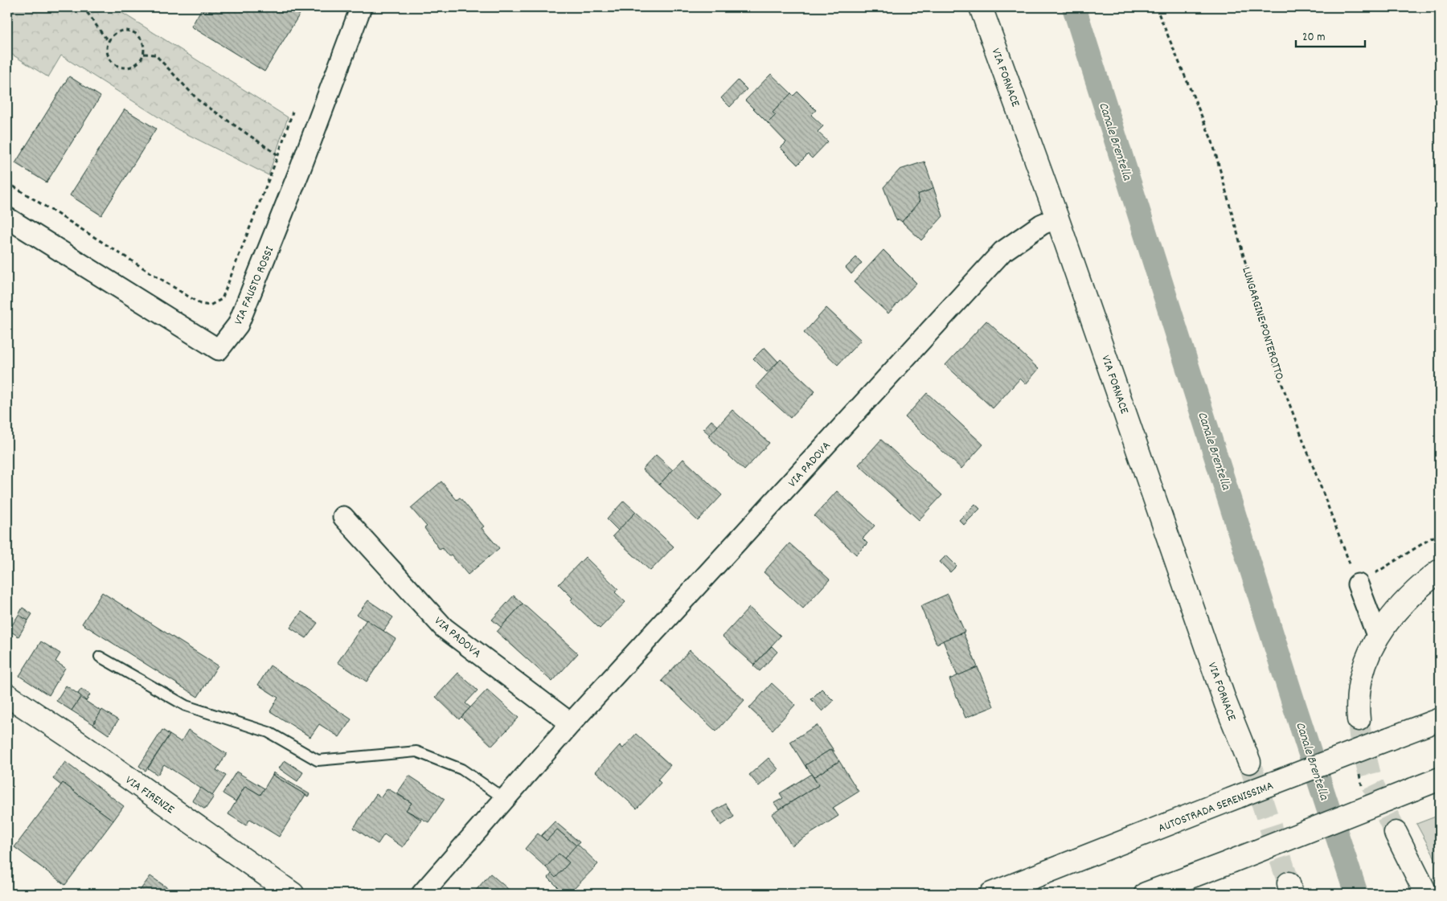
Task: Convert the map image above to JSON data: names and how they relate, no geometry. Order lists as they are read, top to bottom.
{
  "streets": {
    "main road": ["VIA FORNACE", "VIA FIRENZE", "AUTOSTRADA SERENISSIMA"],
    "street": ["VIA FAUSTO ROSSI", "VIA PADOVA"],
    "path": ["LUNGARGINE PONTEROTTO"]
  },
  "crossings": [
    ["VIA FORNACE", "VIA PADOVA"]
  ],
  "water": ["Canale Brentella"],
  "scale_bar": "20 m"
}
